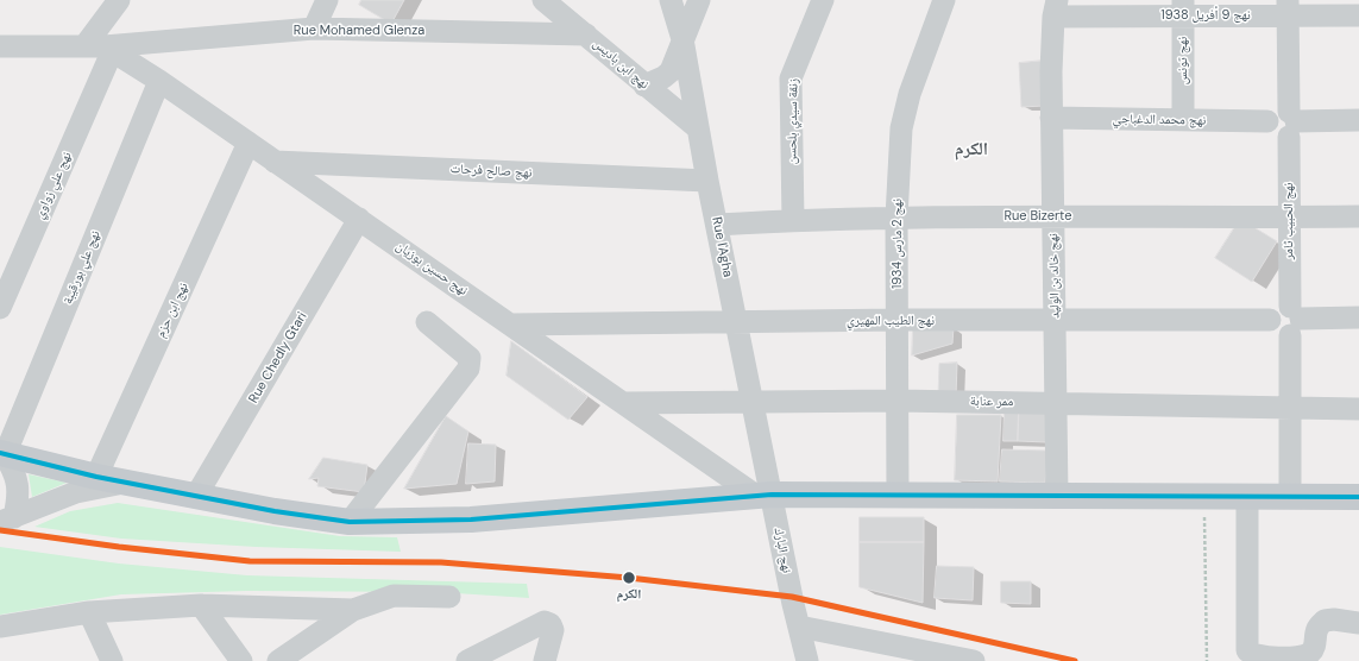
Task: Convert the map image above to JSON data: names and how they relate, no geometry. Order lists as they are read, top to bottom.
{
  "streets": {
    "street": [
      "نهج 9 أفريل 1938",
      "Rue Mohamed Glenza",
      "نهج تونس",
      "نهج ابن باديس",
      "نهج محمد الدغباجي",
      "زنقة سيدي بلحسن",
      "نهج صالح فرحات",
      "نهج علي زواوي",
      "Rue Bizerte",
      "نهج الحبيب ثامر",
      "نهج 2 مارس 1934",
      "Rue l'Agha",
      "نهج علي بورقيبة",
      "نهج حسين بوزيان",
      "نهج خالد بن الوليد",
      "نهج ابن حزم",
      "نهج الطيب المهيري",
      "Rue Chedly Gtari",
      "ممر عنابة",
      "نهج البارك"
    ]
  },
  "crossings": [
    ["نهج 9 أفريل 1938", "نهج تونس"],
    ["نهج 9 أفريل 1938", "نهج الحبيب ثامر"],
    ["نهج 9 أفريل 1938", "نهج خالد بن الوليد"],
    ["Rue Mohamed Glenza", "نهج ابن باديس"],
    ["Rue Mohamed Glenza", "نهج علي زواوي"],
    ["Rue Mohamed Glenza", "نهج حسين بوزيان"],
    ["نهج تونس", "نهج محمد الدغباجي"],
    ["نهج ابن باديس", "Rue l'Agha"],
    ["نهج محمد الدغباجي", "نهج الحبيب ثامر"],
    ["نهج محمد الدغباجي", "نهج خالد بن الوليد"],
    ["زنقة سيدي بلحسن", "Rue Bizerte"],
    ["نهج صالح فرحات", "Rue l'Agha"],
    ["نهج صالح فرحات", "نهج حسين بوزيان"],
    ["نهج علي زواوي", "نهج حسين بوزيان"],
    ["Rue Bizerte", "نهج الحبيب ثامر"],
    ["Rue Bizerte", "نهج 2 مارس 1934"],
    ["Rue Bizerte", "Rue l'Agha"],
    ["Rue Bizerte", "نهج خالد بن الوليد"],
    ["نهج الحبيب ثامر", "نهج الطيب المهيري"],
    ["نهج الحبيب ثامر", "ممر عنابة"],
    ["نهج 2 مارس 1934", "نهج الطيب المهيري"],
    ["نهج 2 مارس 1934", "ممر عنابة"],
    ["Rue l'Agha", "نهج حسين بوزيان"],
    ["Rue l'Agha", "نهج الطيب المهيري"],
    ["Rue l'Agha", "ممر عنابة"],
    ["Rue l'Agha", "نهج البارك"],
    ["نهج علي بورقيبة", "نهج حسين بوزيان"],
    ["نهج حسين بوزيان", "نهج ابن حزم"],
    ["نهج حسين بوزيان", "نهج الطيب المهيري"],
    ["نهج حسين بوزيان", "Rue Chedly Gtari"],
    ["نهج حسين بوزيان", "ممر عنابة"],
    ["نهج حسين بوزيان", "نهج البارك"],
    ["نهج خالد بن الوليد", "نهج الطيب المهيري"],
    ["نهج خالد بن الوليد", "ممر عنابة"]
  ],
  "districts": ["الكرم"],
  "places": ["الكرم"]
}
